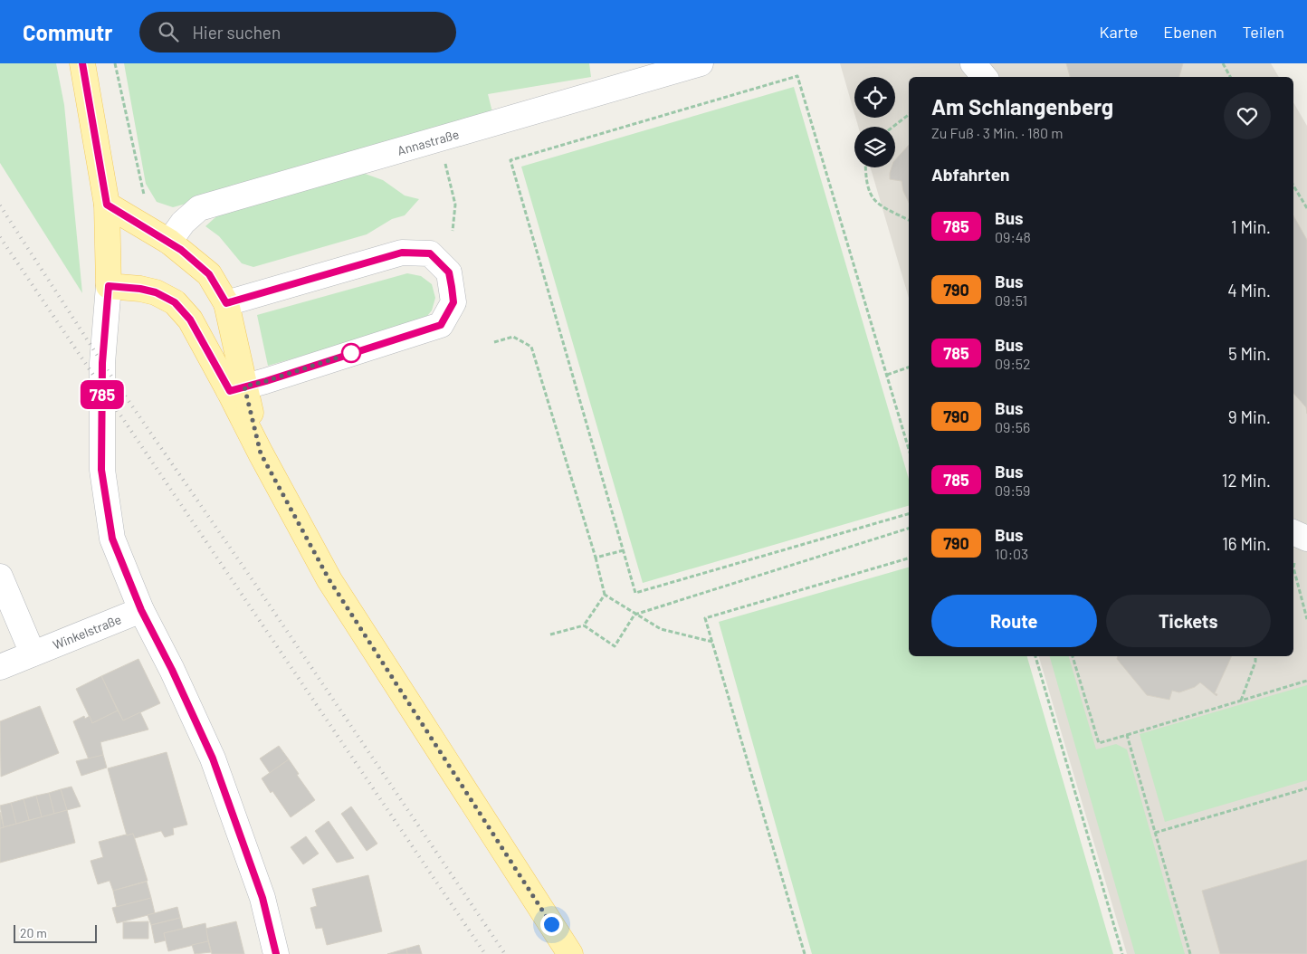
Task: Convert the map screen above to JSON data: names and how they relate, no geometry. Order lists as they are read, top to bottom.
{
  "streets": {
    "street": ["Annastraße", "Winkelstraße"]
  },
  "lines": ["bus line 785"],
  "scale_bar": "20 m",
  "page": {
    "header": "Commutr",
    "search": "Hier suchen",
    "nav": ["Karte", "Ebenen", "Teilen"],
    "on_map": "785",
    "heading": [
      ["Am Schlangenberg", "Zu Fuß · 3 Min. · 180 m"],
      "Abfahrten"
    ],
    "list": [
      {
        "mark": "785",
        "name": "Bus",
        "note": "09:48",
        "value": "1 Min."
      },
      {
        "mark": "790",
        "name": "Bus",
        "note": "09:51",
        "value": "4 Min."
      },
      {
        "mark": "785",
        "name": "Bus",
        "note": "09:52",
        "value": "5 Min."
      },
      {
        "mark": "790",
        "name": "Bus",
        "note": "09:56",
        "value": "9 Min."
      },
      {
        "mark": "785",
        "name": "Bus",
        "note": "09:59",
        "value": "12 Min."
      },
      {
        "mark": "790",
        "name": "Bus",
        "note": "10:03",
        "value": "16 Min."
      }
    ],
    "buttons": ["Route", "Tickets"],
    "scale": "20 m"
  }
}
